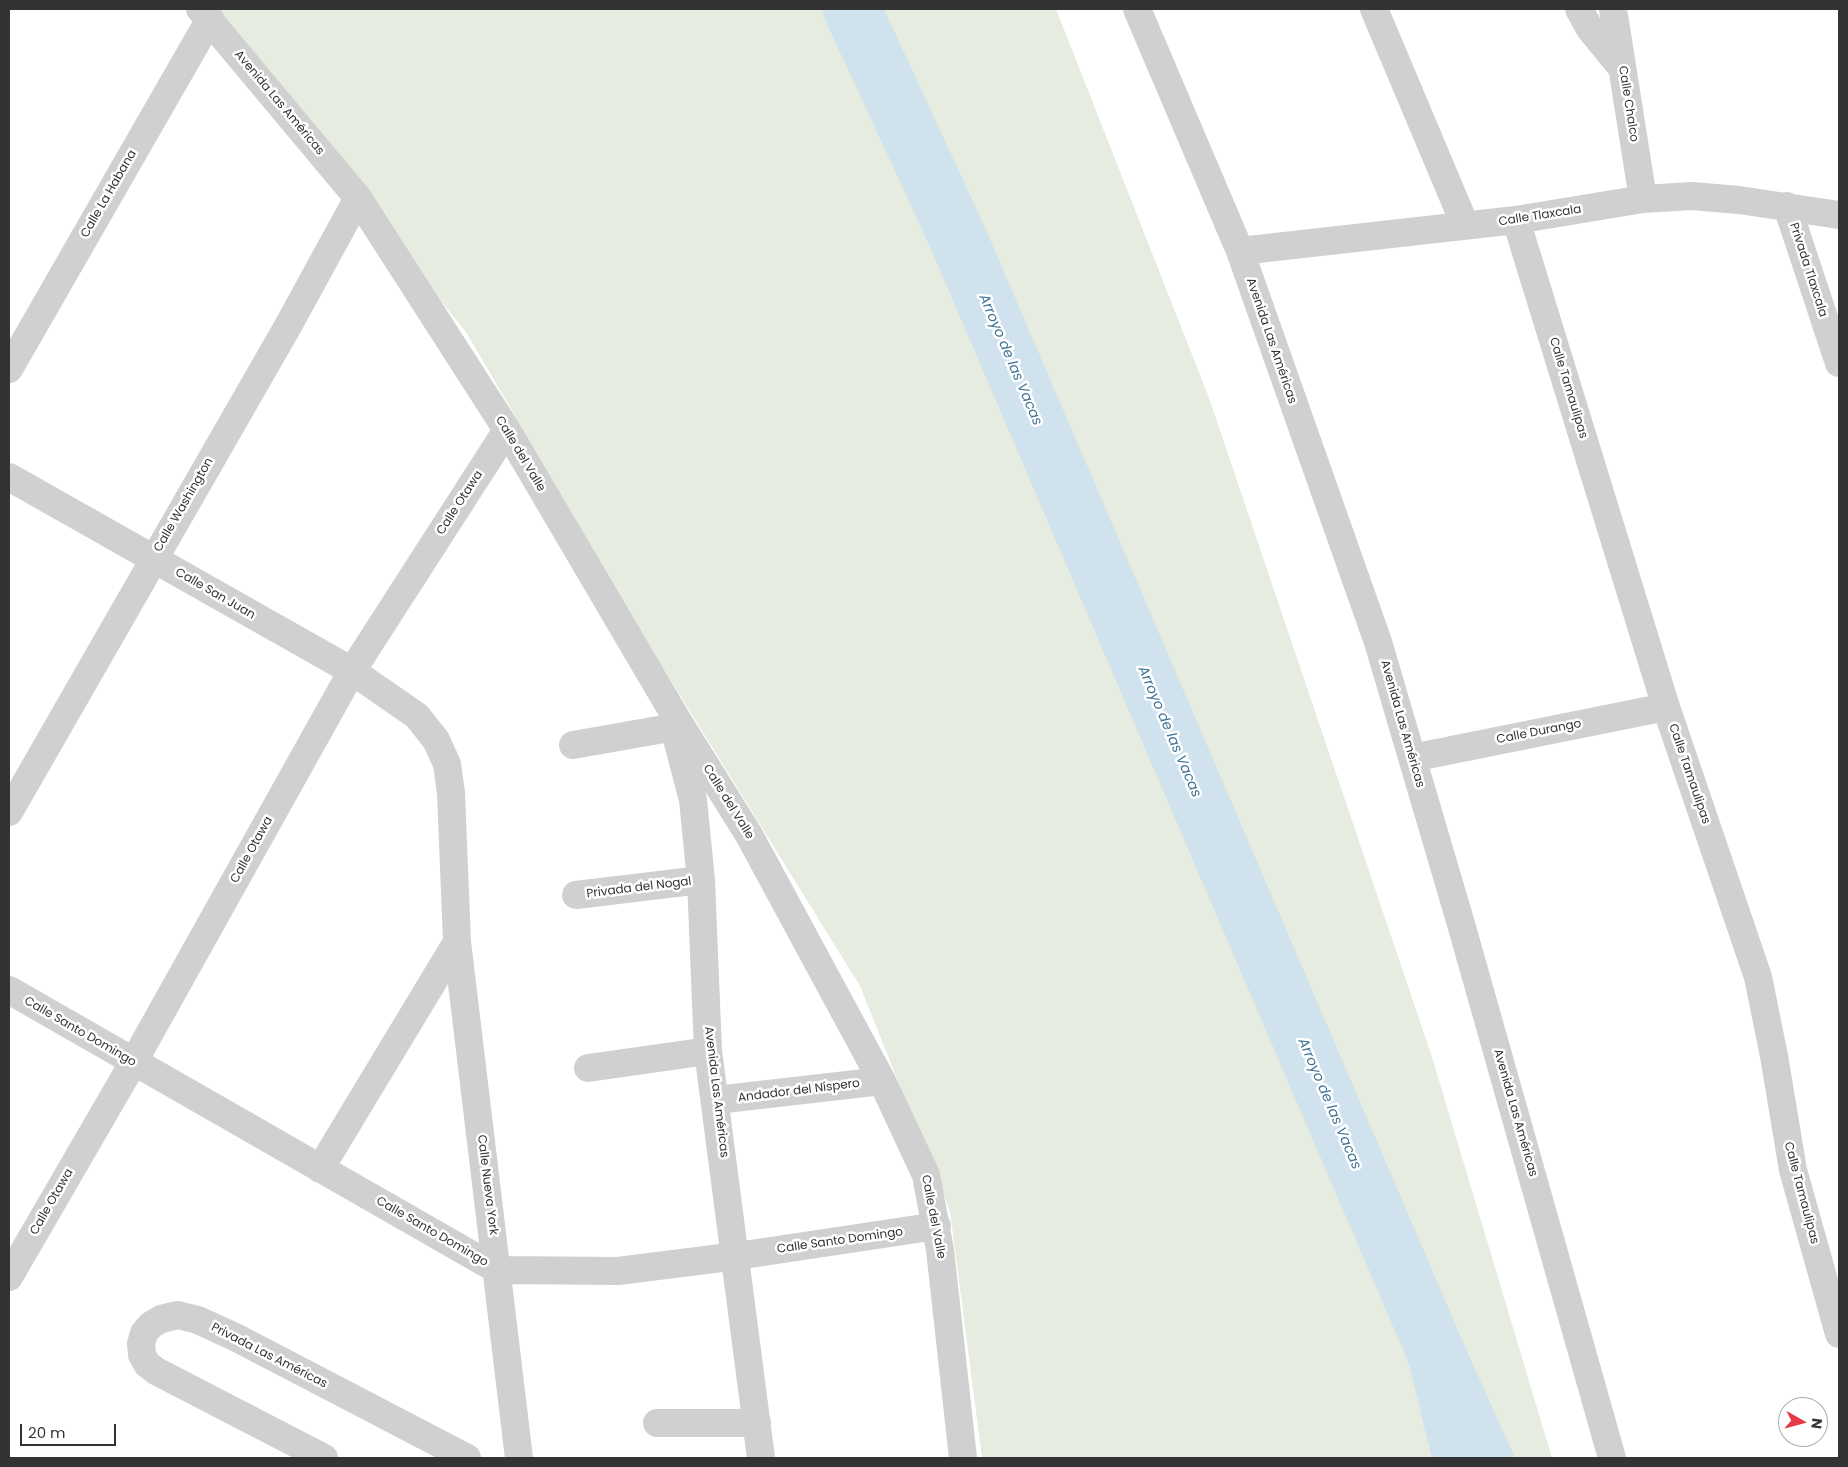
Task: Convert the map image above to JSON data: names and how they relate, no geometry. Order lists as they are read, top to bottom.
{
  "streets": {
    "street": [
      "Avenida Las Américas",
      "Calle Chalco",
      "Calle La Habana",
      "Calle Tlaxcala",
      "Privada Tlaxcala",
      "Calle Tamaulipas",
      "Calle del Valle",
      "Calle Otawa",
      "Calle Washington",
      "Calle San Juan",
      "Calle Durango",
      "Privada del Nogal",
      "Calle Santo Domingo",
      "Andador del Níspero",
      "Calle Nueva York",
      "Privada Las Américas"
    ]
  },
  "crossings": [
    ["Avenida Las Américas", "Calle La Habana"],
    ["Avenida Las Américas", "Calle Tlaxcala"],
    ["Avenida Las Américas", "Calle del Valle"],
    ["Avenida Las Américas", "Calle Washington"],
    ["Avenida Las Américas", "Calle Durango"],
    ["Avenida Las Américas", "Privada del Nogal"],
    ["Avenida Las Américas", "Calle Santo Domingo"],
    ["Avenida Las Américas", "Andador del Níspero"],
    ["Calle Chalco", "Calle Tlaxcala"],
    ["Calle Tlaxcala", "Privada Tlaxcala"],
    ["Calle Tlaxcala", "Calle Tamaulipas"],
    ["Calle Tamaulipas", "Calle Durango"],
    ["Calle del Valle", "Calle Otawa"],
    ["Calle del Valle", "Calle Washington"],
    ["Calle del Valle", "Calle Santo Domingo"],
    ["Calle del Valle", "Andador del Níspero"],
    ["Calle Otawa", "Calle San Juan"],
    ["Calle Otawa", "Calle Santo Domingo"],
    ["Calle Washington", "Calle San Juan"],
    ["Calle San Juan", "Calle Nueva York"],
    ["Calle Santo Domingo", "Calle Nueva York"]
  ],
  "water": ["Arroyo de las Vacas"],
  "scale_bar": "20 m",
  "north": "right"
}
